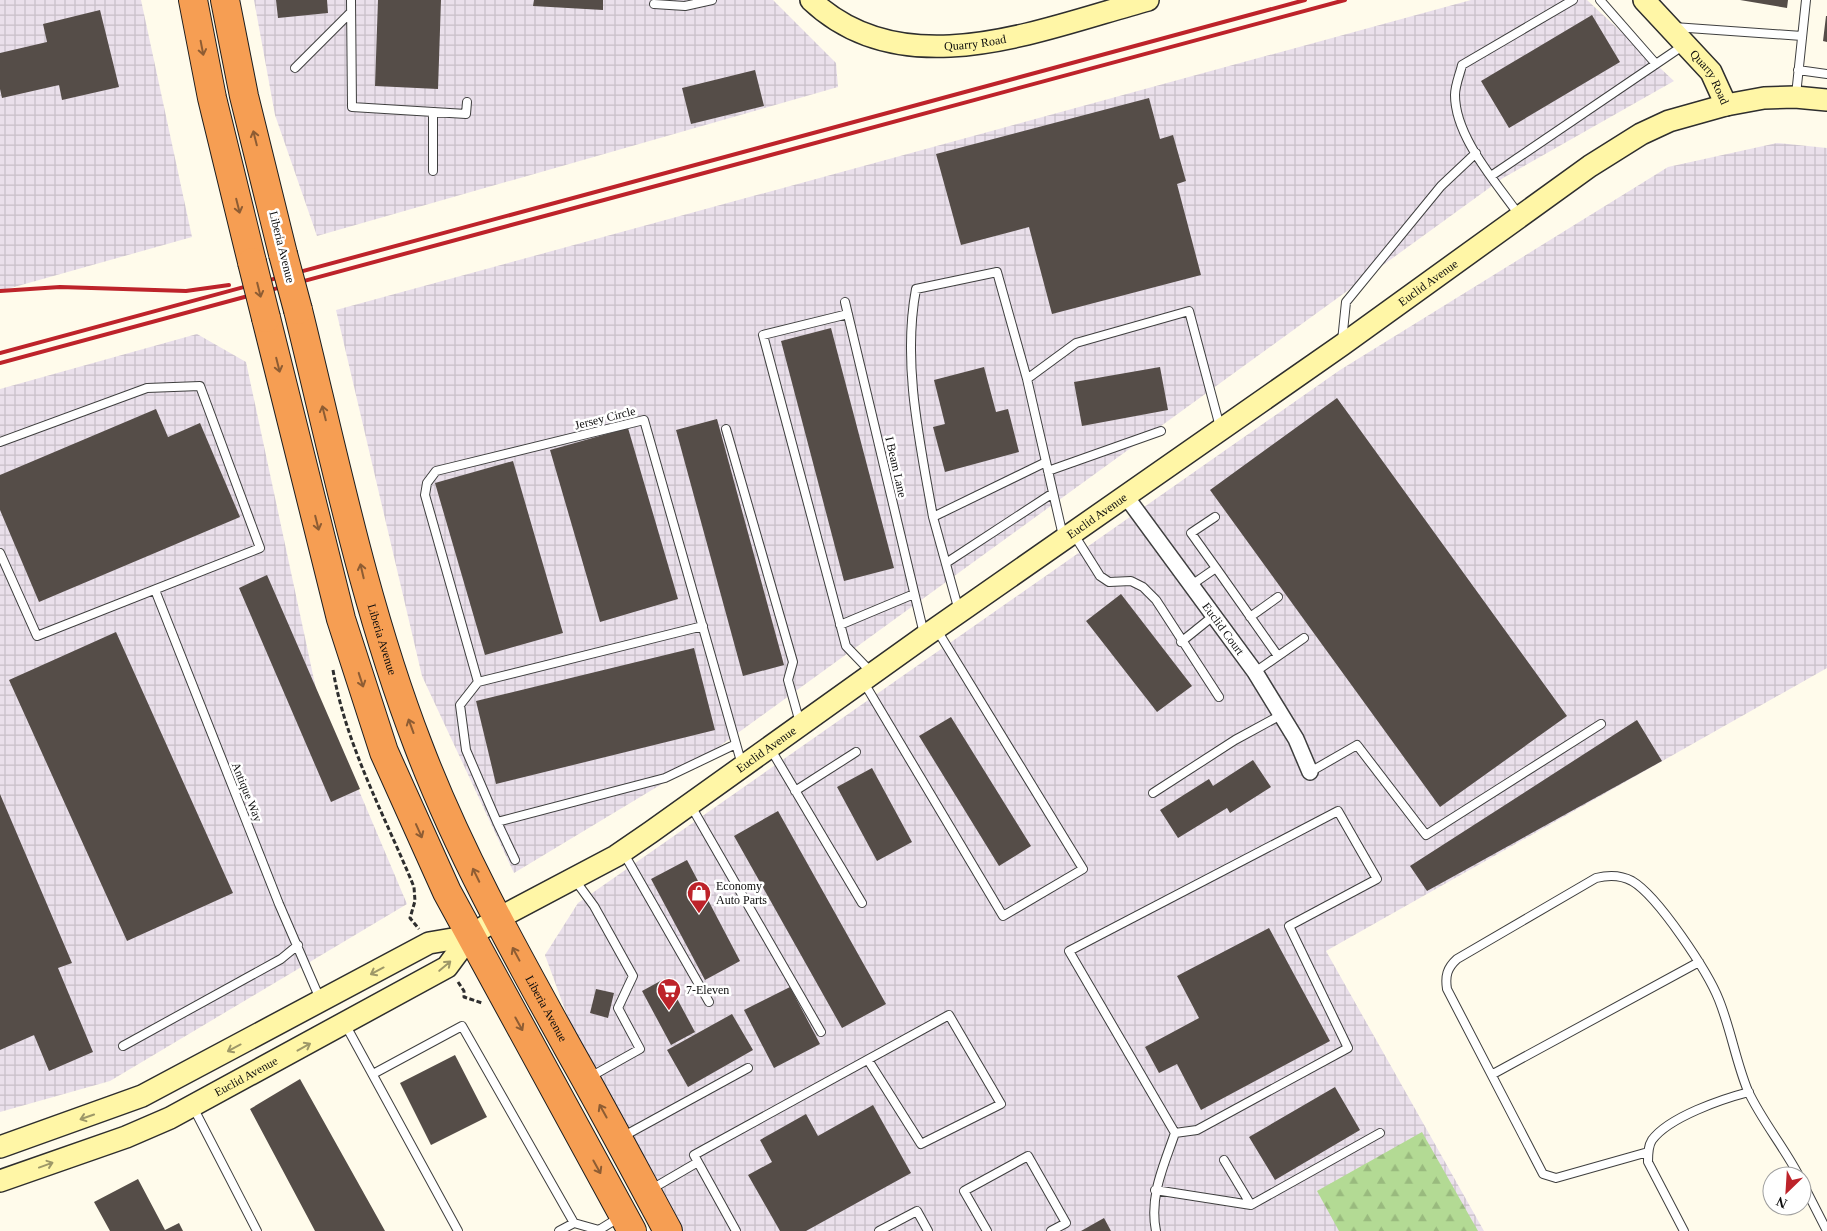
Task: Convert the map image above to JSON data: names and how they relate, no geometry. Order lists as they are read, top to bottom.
{
  "streets": {
    "highway": ["Liberia Avenue"],
    "street": ["Quarry Road", "Euclid Avenue", "Euclid Court"],
    "lane": ["Jersey Circle", "I Beam Lane", "Antique Way"]
  },
  "crossings": [
    ["Quarry Road", "Euclid Avenue"],
    ["Liberia Avenue", "Euclid Avenue"],
    ["Euclid Avenue", "Jersey Circle"],
    ["Euclid Avenue", "I Beam Lane"],
    ["Euclid Avenue", "Euclid Court"],
    ["Euclid Avenue", "Antique Way"]
  ],
  "places": {
    "shop": ["Economy Auto Parts"],
    "supermarket": ["7-Eleven"]
  },
  "north": "bottom left"
}
